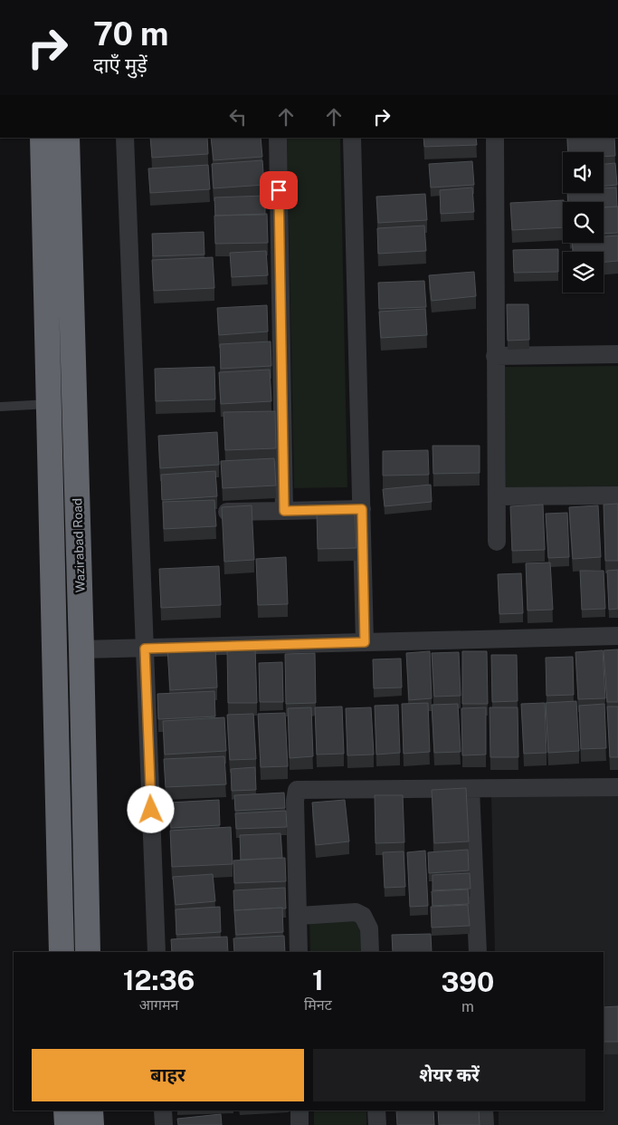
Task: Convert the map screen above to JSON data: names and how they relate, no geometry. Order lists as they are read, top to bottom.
{
  "streets": {
    "highway": ["Wazirabad Road"]
  },
  "page": {
    "turn": ["70 m", "दाएँ मुड़ें"],
    "eta": [
      "12:36",
      "आगमन",
      "1",
      "मिनट",
      "390",
      "m"
    ],
    "buttons": ["बाहर", "शेयर करें"]
  }
}
